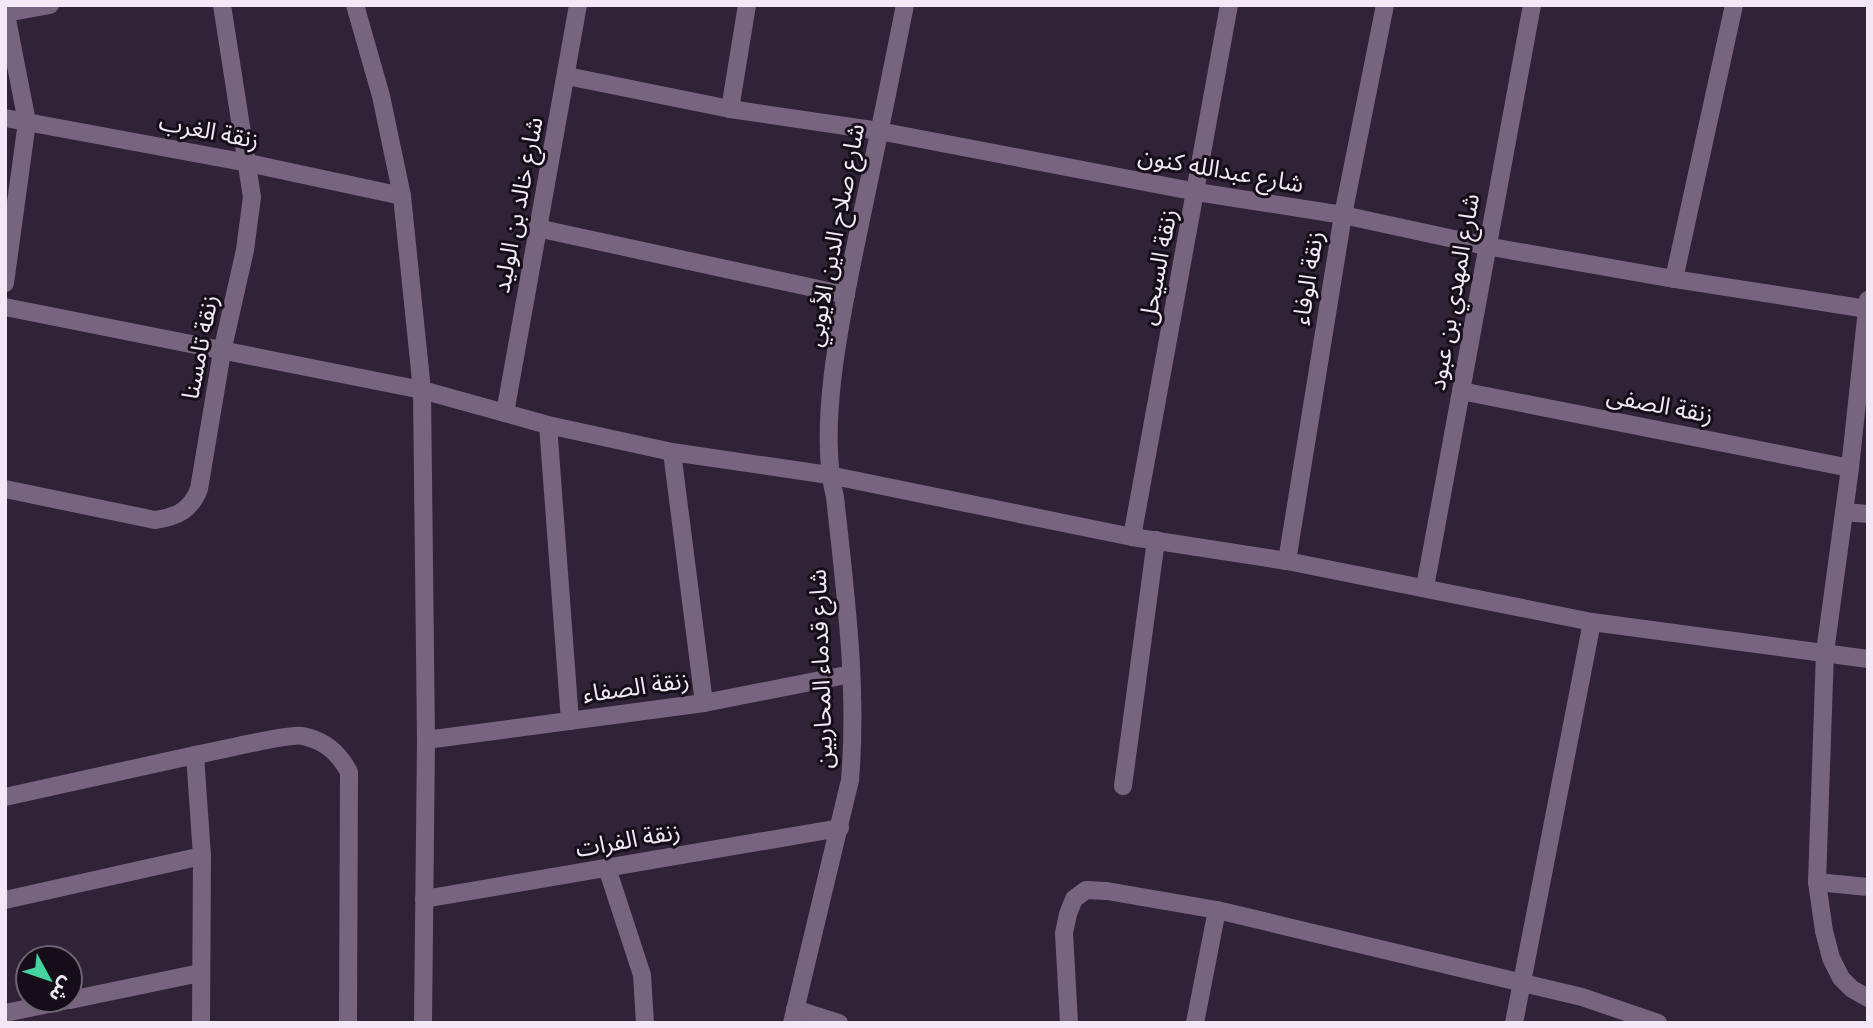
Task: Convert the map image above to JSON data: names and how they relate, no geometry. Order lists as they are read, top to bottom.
{
  "streets": {
    "street": [
      "زنقة الغرب",
      "شارع عبدالله كنون",
      "شارع خالد بن الوليد",
      "شارع صلاح الدين الأيوبي",
      "زنقة السيحل",
      "زنقة الوفاء",
      "شارع المهدي بن عبود",
      "زنقة تامسنا",
      "زنقة الصفى",
      "شارع قدماء المحاربين",
      "زنقة الصفاء",
      "زنقة الفرات"
    ]
  },
  "crossings": [
    ["زنقة الغرب", "زنقة تامسنا"],
    ["شارع عبدالله كنون", "شارع خالد بن الوليد"],
    ["شارع عبدالله كنون", "شارع صلاح الدين الأيوبي"],
    ["شارع عبدالله كنون", "زنقة السيحل"],
    ["شارع عبدالله كنون", "زنقة الوفاء"],
    ["شارع عبدالله كنون", "شارع المهدي بن عبود"],
    ["شارع صلاح الدين الأيوبي", "شارع قدماء المحاربين"],
    ["شارع المهدي بن عبود", "زنقة الصفى"],
    ["شارع قدماء المحاربين", "زنقة الصفاء"],
    ["شارع قدماء المحاربين", "زنقة الفرات"]
  ],
  "north": "bottom right"
}
